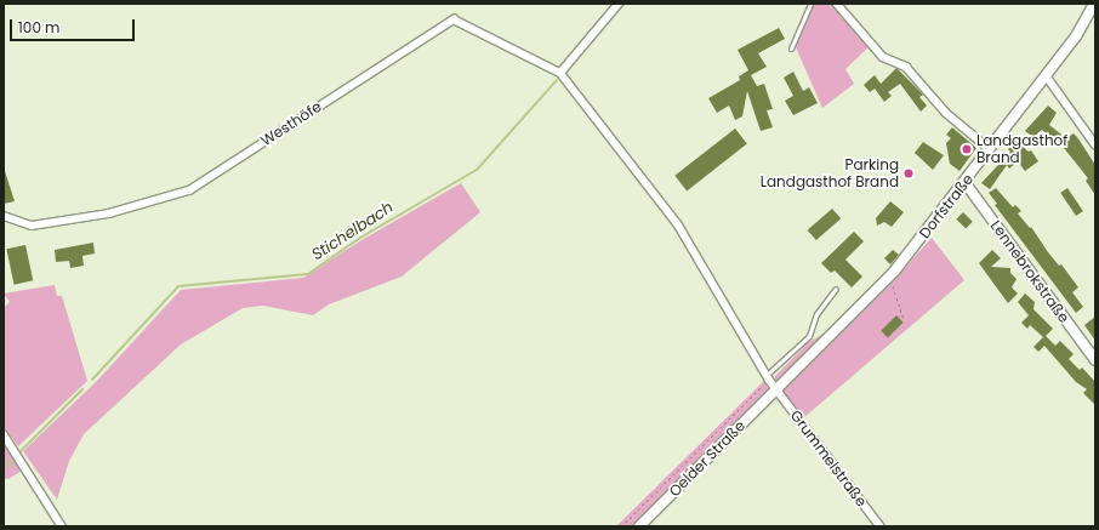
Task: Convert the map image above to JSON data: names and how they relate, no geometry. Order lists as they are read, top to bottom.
{
  "streets": {
    "street": [
      "Westhöfe",
      "Dorfstraße",
      "Lennebrokstraße",
      "Oelder Straße",
      "Grummelstraße"
    ]
  },
  "crossings": [
    ["Westhöfe", "Grummelstraße"],
    ["Dorfstraße", "Lennebrokstraße"],
    ["Dorfstraße", "Oelder Straße"],
    ["Dorfstraße", "Grummelstraße"],
    ["Oelder Straße", "Grummelstraße"]
  ],
  "water": ["Stichelbach"],
  "places": ["Landgasthof Brand", "Parking Landgasthof Brand"],
  "scale_bar": "100 m"
}
